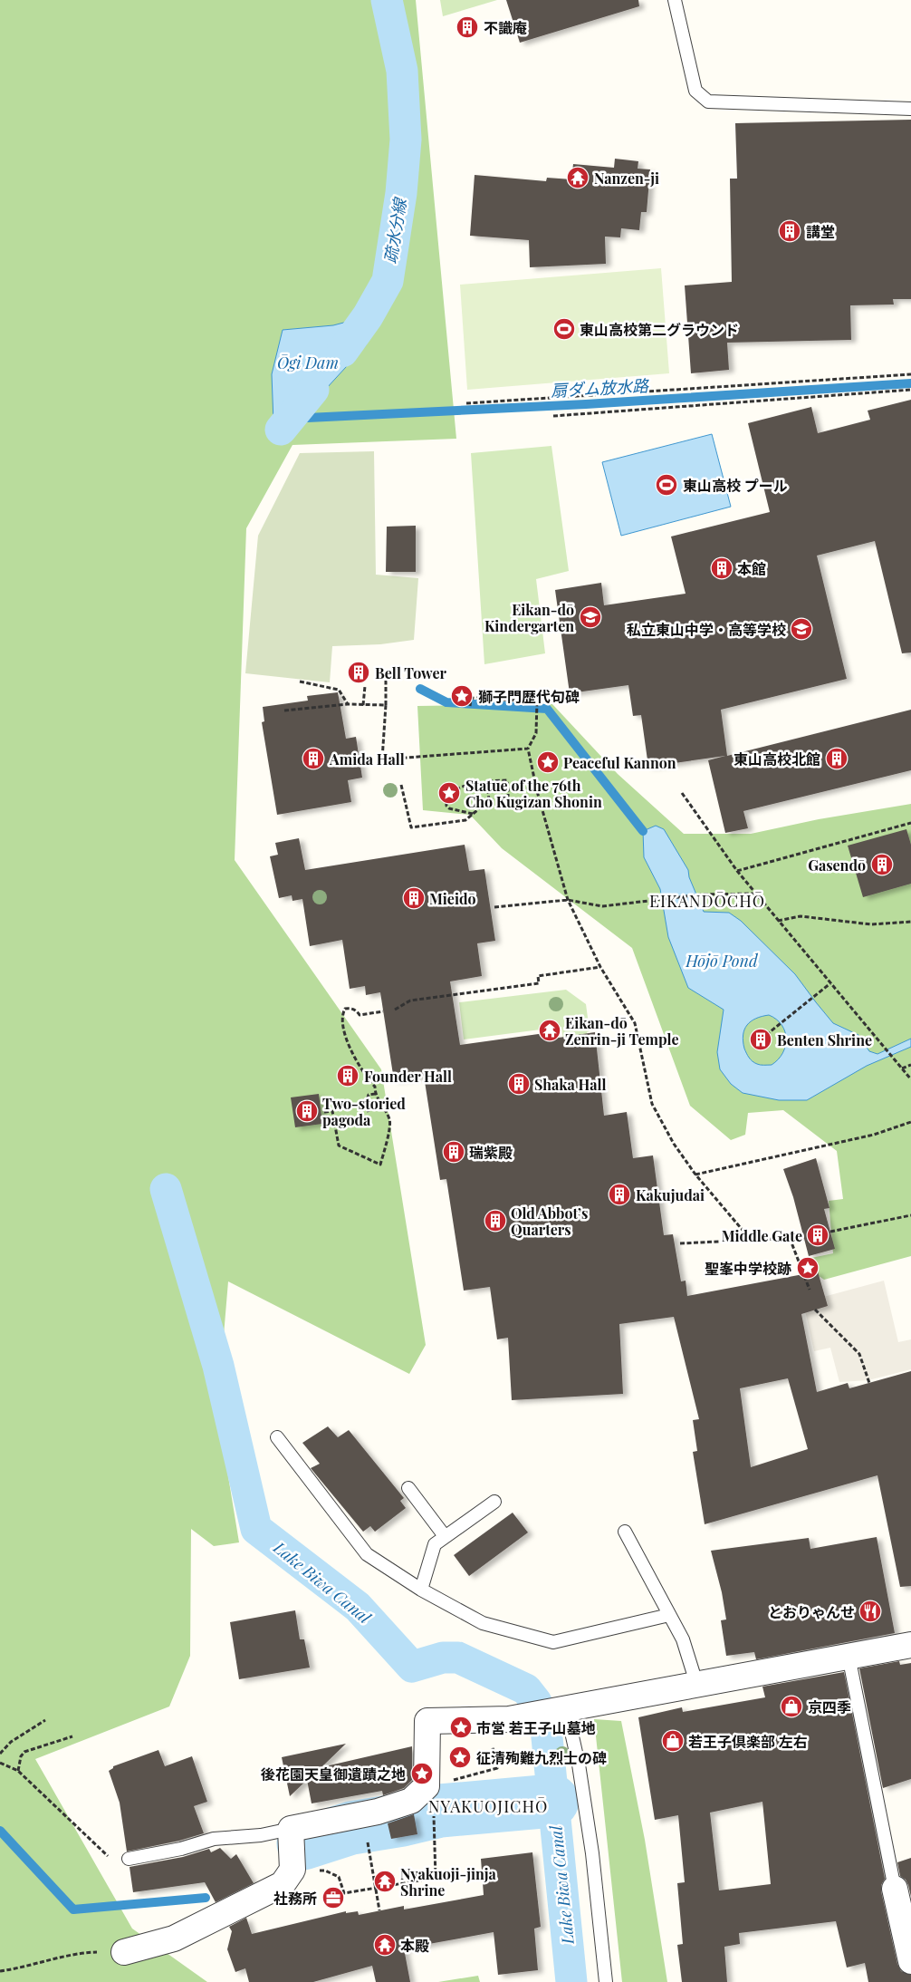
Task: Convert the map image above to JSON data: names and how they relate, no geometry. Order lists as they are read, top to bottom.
{
  "districts": ["EIKANDŌCHŌ", "NYAKUOJICHŌ"],
  "water": [
    "疏水分線",
    "Ōgi Dam",
    "扇ダム放水路",
    "Hōjō Pond",
    "Lake Biwa Canal"
  ],
  "places": {
    "building": [
      "不識庵",
      "講堂",
      "本館",
      "Bell Tower",
      "Amida Hall",
      "東山高校北館",
      "Gasendō",
      "Mieidō",
      "Benten Shrine",
      "Founder Hall",
      "Shaka Hall",
      "Two-storied pagoda",
      "瑞紫殿",
      "Kakujudai",
      "Old Abbot’s Quarters",
      "Middle Gate"
    ],
    "temple": [
      "Nanzen-ji",
      "Eikan-dō Zenrin-ji Temple",
      "Nyakuoji-jinja Shrine",
      "本殿"
    ],
    "sports": ["東山高校第二グラウンド", "東山高校 プール"],
    "school or university": ["Eikan-dō Kindergarten", "私立東山中学・高等学校"],
    "place": [
      "獅子門歴代句碑",
      "Peaceful Kannon",
      "Statue of the 76th Cho Kugizan Shonin",
      "聖峯中学校跡",
      "市営 若王子山墓地",
      "征清殉難九烈士の碑",
      "後花園天皇御遺蹟之地"
    ],
    "restaurant": ["とおりゃんせ"],
    "shop": ["京四季", "若王子倶楽部 左右"],
    "office": ["社務所"]
  }
}
